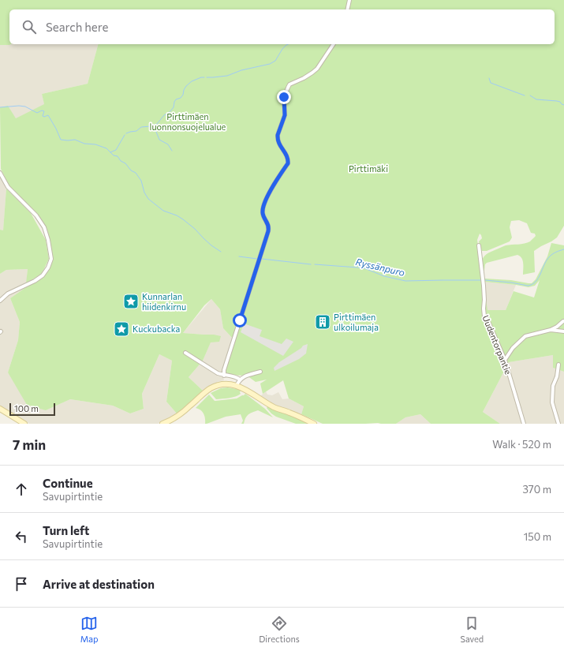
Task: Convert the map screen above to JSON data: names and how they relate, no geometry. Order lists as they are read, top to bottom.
{
  "streets": {
    "street": ["Uudentorpantie"]
  },
  "water": ["Ryssänpuro"],
  "parks": ["Pirttimäen luonnonsuojelualue", "Pirttimäki"],
  "places": {
    "place": ["Kunnarlan hiidenkirnu", "Kuckubacka"],
    "building": ["Pirttimäen ulkoilumaja"]
  },
  "scale_bar": "100 m",
  "page": {
    "search": "Search here",
    "scale": "100 m",
    "heading": ["7 min", "Walk · 520 m"],
    "list": [
      ["Continue", "Savupirtintie", "370 m"],
      ["Turn left", "Savupirtintie", "150 m"],
      "Arrive at destination"
    ],
    "nav": ["Map", "Directions", "Saved"]
  }
}
